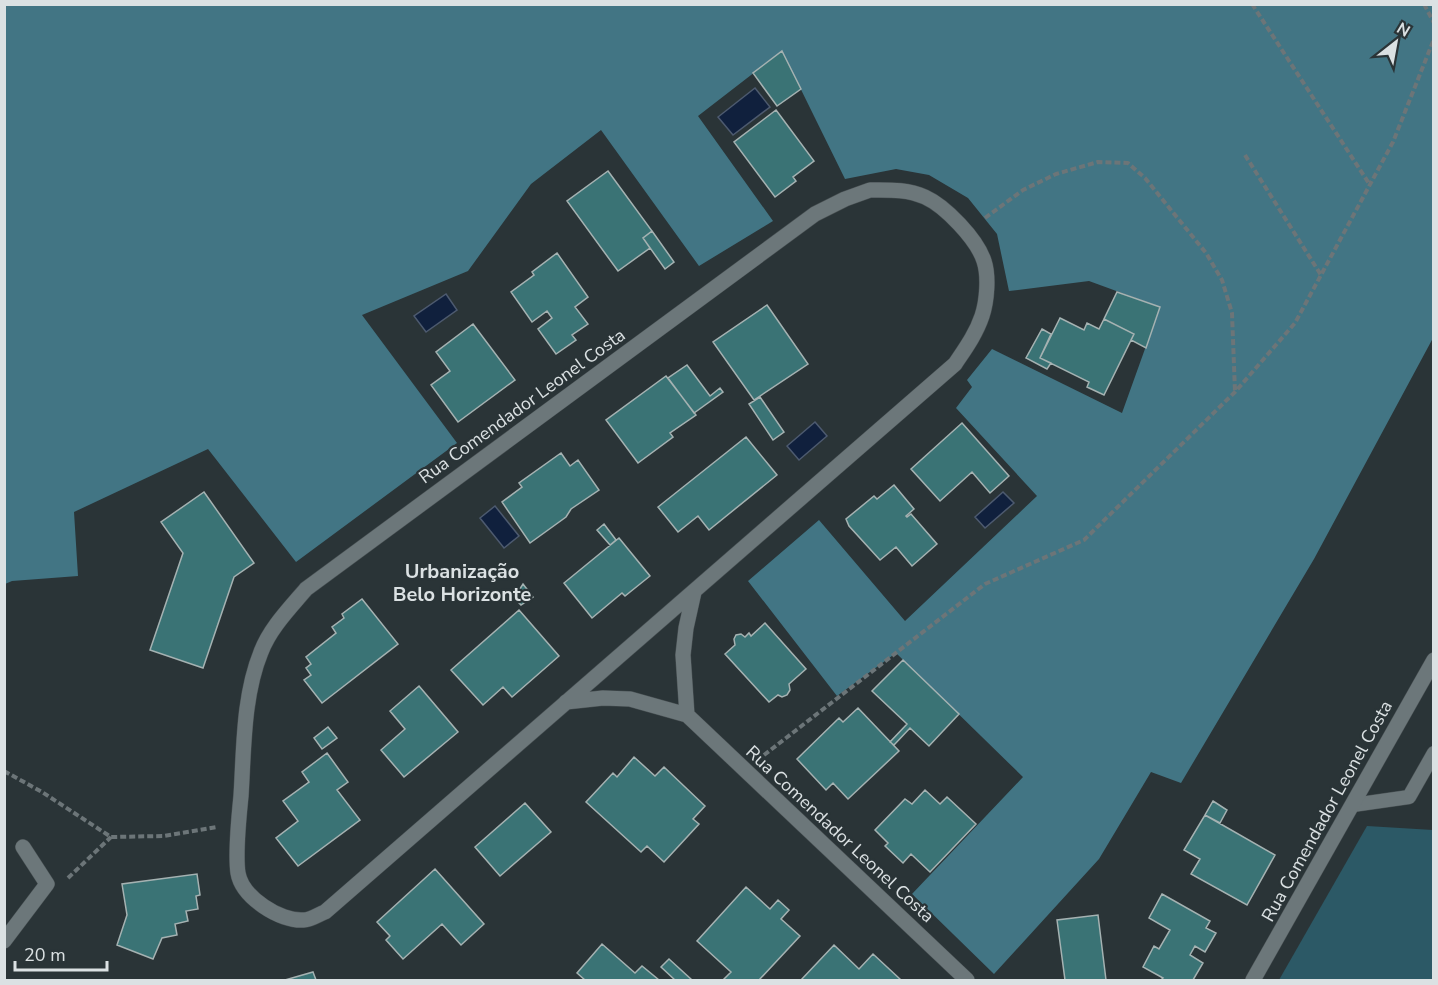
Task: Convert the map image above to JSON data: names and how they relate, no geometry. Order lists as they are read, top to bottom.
{
  "streets": {
    "street": ["Rua Comendador Leonel Costa"]
  },
  "districts": ["Urbanização Belo Horizonte"],
  "scale_bar": "20 m",
  "north": "top right"
}
